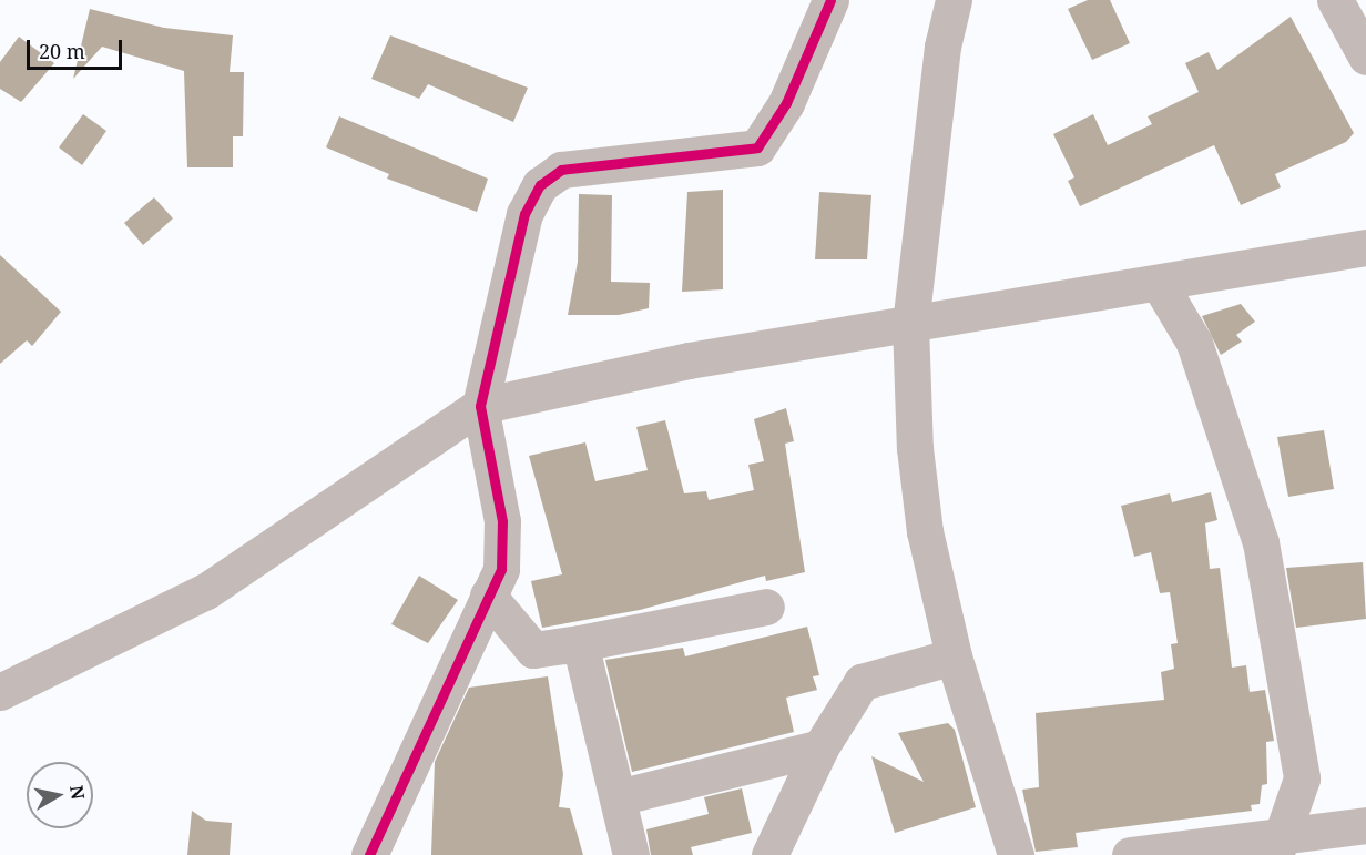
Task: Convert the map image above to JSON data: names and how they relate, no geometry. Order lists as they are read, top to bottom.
{
  "scale_bar": "20 m",
  "north": "right"
}
